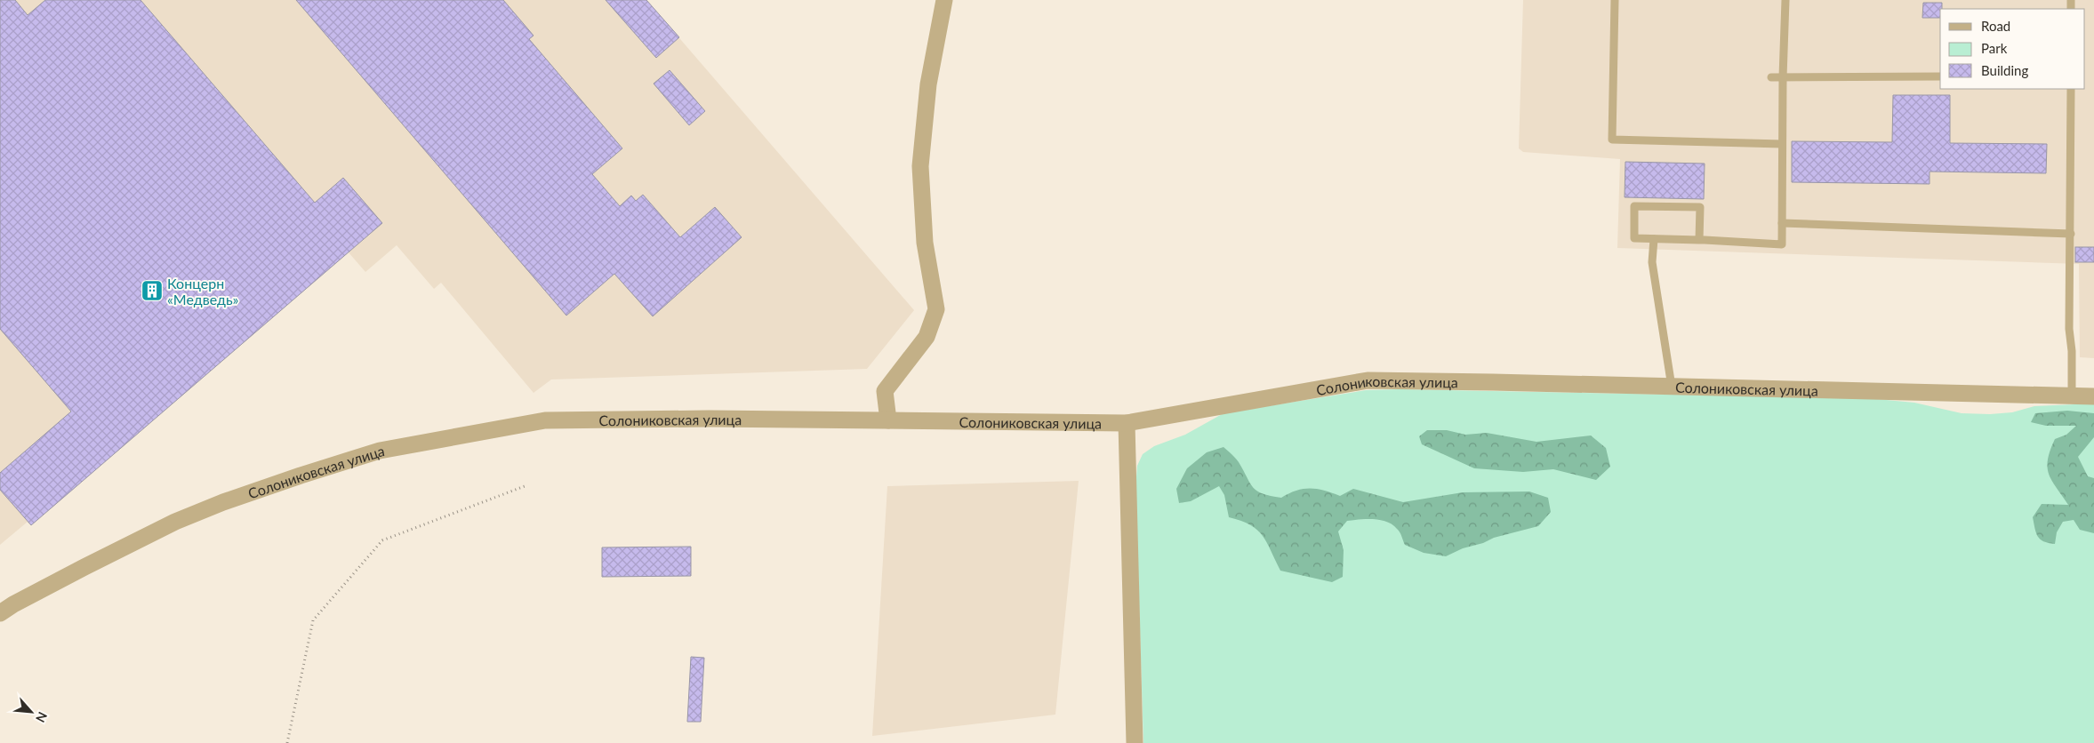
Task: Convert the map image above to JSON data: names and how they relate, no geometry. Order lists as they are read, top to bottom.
{
  "streets": {
    "street": ["Солониковская улица"]
  },
  "places": {
    "building": ["Концерн «Медведь»"]
  },
  "legend": ["Road", "Park", "Building"],
  "north": "bottom right"
}
